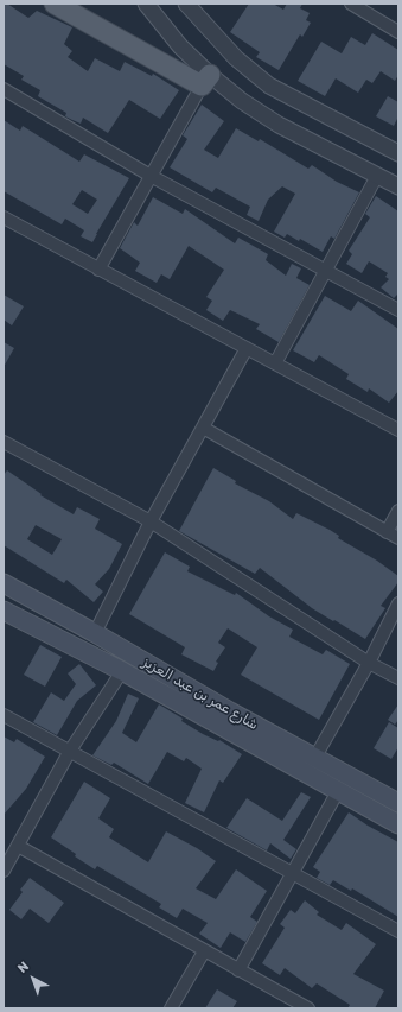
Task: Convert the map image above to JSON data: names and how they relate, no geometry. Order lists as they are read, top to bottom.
{
  "streets": {
    "main road": ["شارع عمر بن عبد العزيز"]
  },
  "north": "top left"
}
